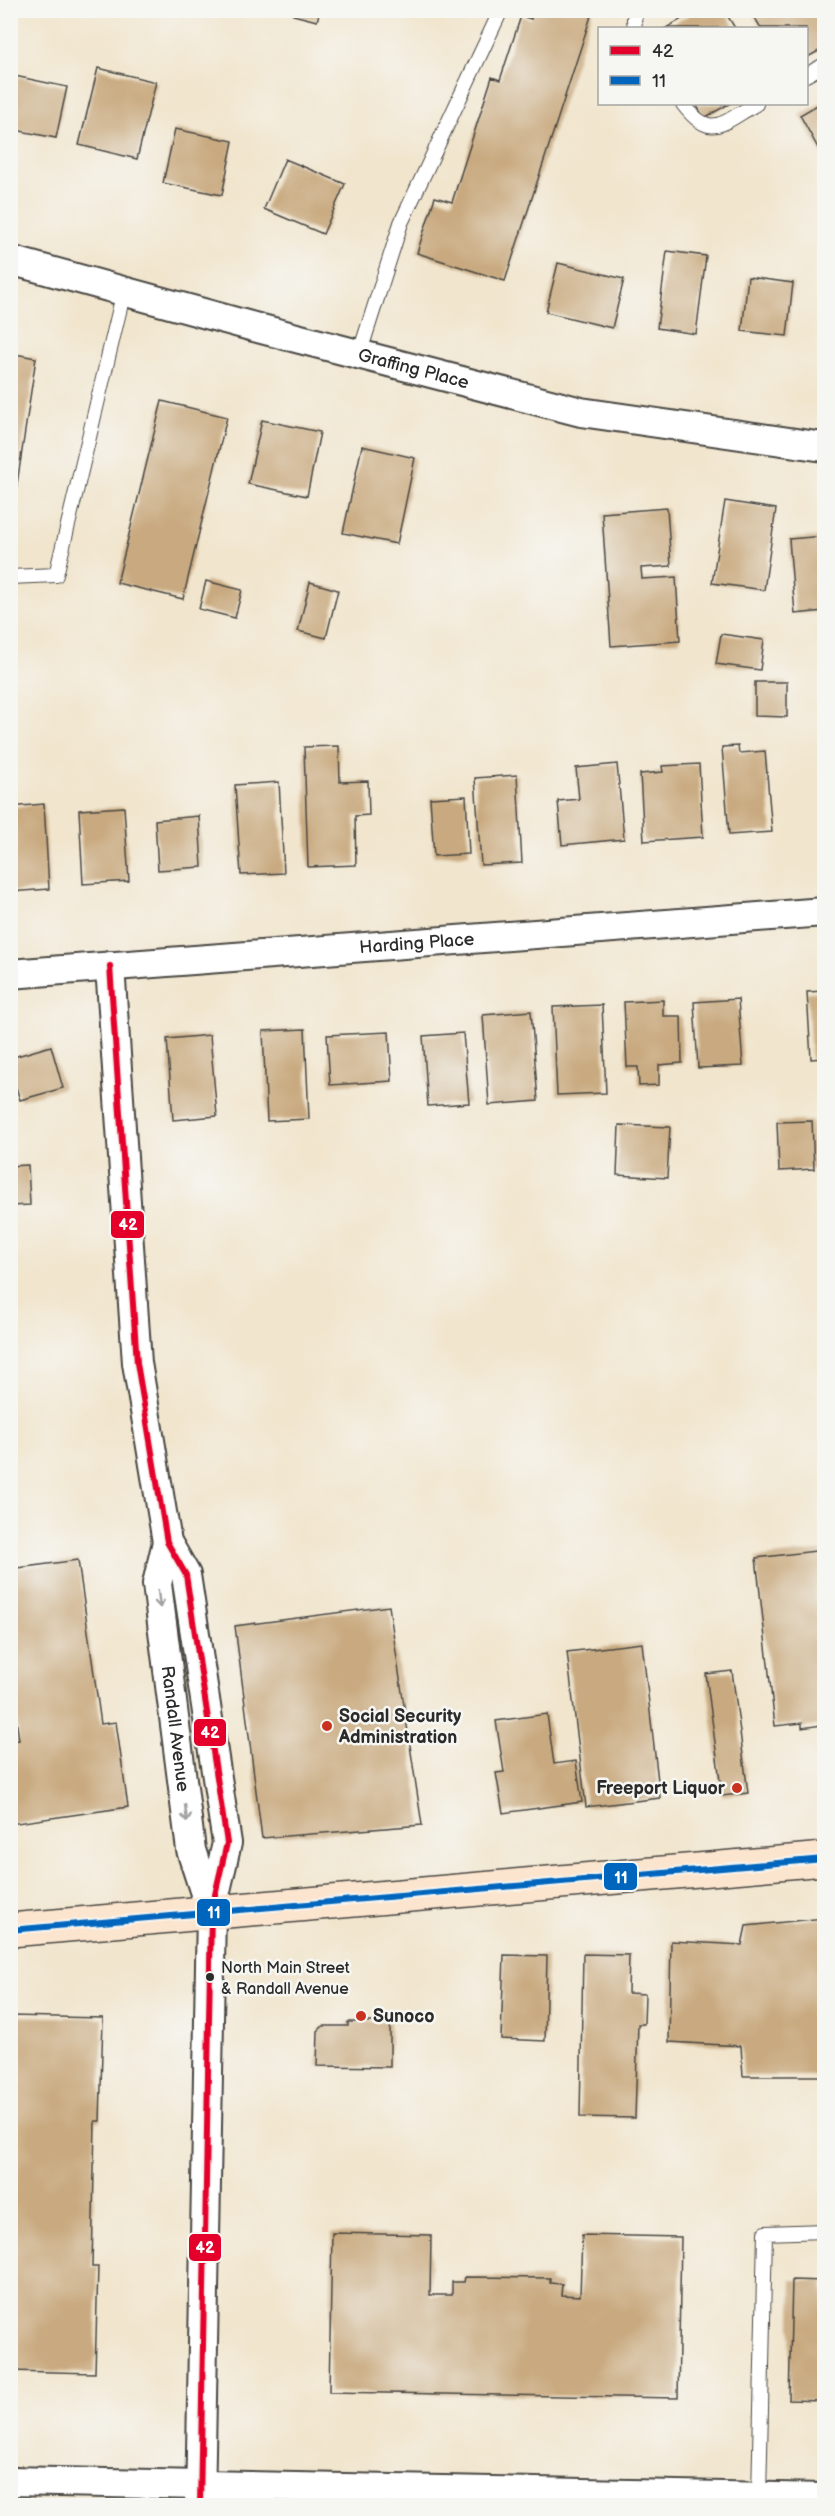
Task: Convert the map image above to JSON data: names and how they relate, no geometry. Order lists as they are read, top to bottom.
{
  "streets": {
    "street": ["Graffing Place", "Harding Place", "Randall Avenue"]
  },
  "crossings": [
    ["Harding Place", "Randall Avenue"]
  ],
  "places": [
    "Social Security Administration",
    "Freeport Liquor",
    "North Main Street & Randall Avenue",
    "Sunoco"
  ],
  "lines": ["transit line 42", "transit line 11"],
  "legend": ["42", "11"]
}
